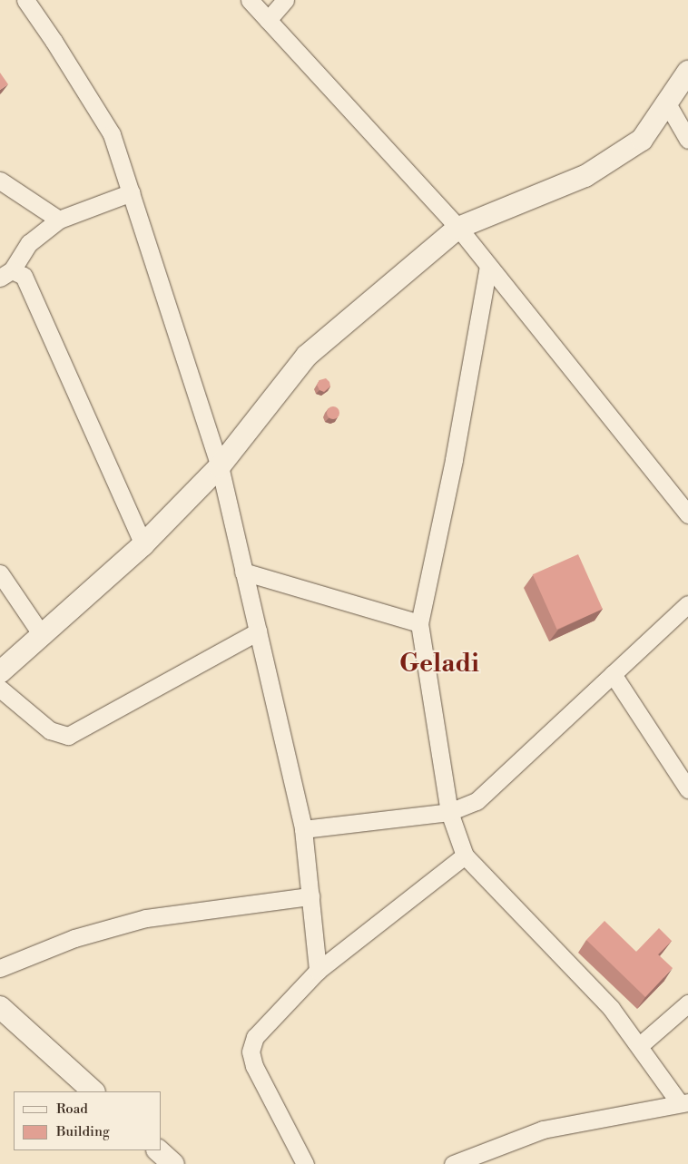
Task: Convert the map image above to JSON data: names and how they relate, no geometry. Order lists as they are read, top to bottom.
{
  "districts": ["Geladi"],
  "legend": ["Road", "Building"]
}
